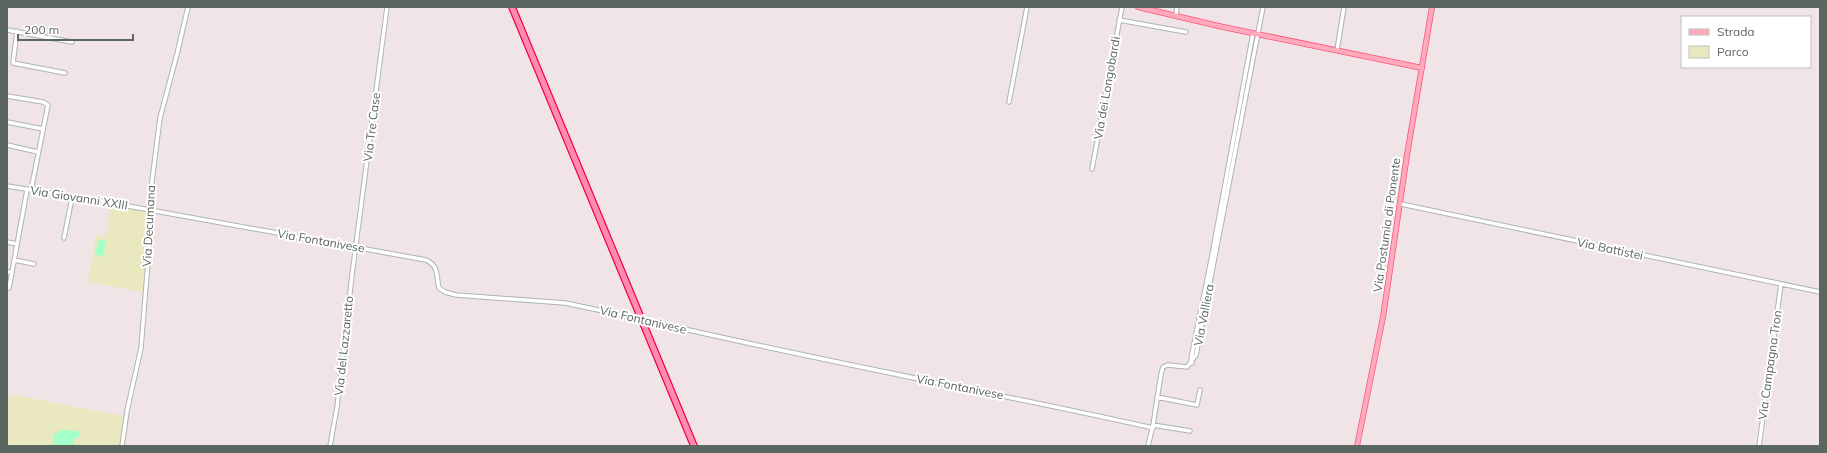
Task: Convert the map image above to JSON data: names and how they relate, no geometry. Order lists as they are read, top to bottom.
{
  "streets": {
    "main road": ["Via Postumia di Ponente"],
    "street": [
      "Via dei Longobardi",
      "Via Tre Case",
      "Via Giovanni XXIII",
      "Via Decumana",
      "Via Fontanivese",
      "Via Battistei",
      "Via Valliera",
      "Via del Lazzaretto",
      "Via Campagna Tron"
    ]
  },
  "crossings": [
    ["Via Tre Case", "Via Fontanivese"],
    ["Via Tre Case", "Via del Lazzaretto"],
    ["Via Giovanni XXIII", "Via Decumana"],
    ["Via Giovanni XXIII", "Via Fontanivese"],
    ["Via Postumia di Ponente", "Via Battistei"],
    ["Via Decumana", "Via Fontanivese"],
    ["Via Fontanivese", "Via del Lazzaretto"],
    ["Via Battistei", "Via Campagna Tron"]
  ],
  "legend": ["Strada", "Parco"],
  "scale_bar": "200 m"
}
